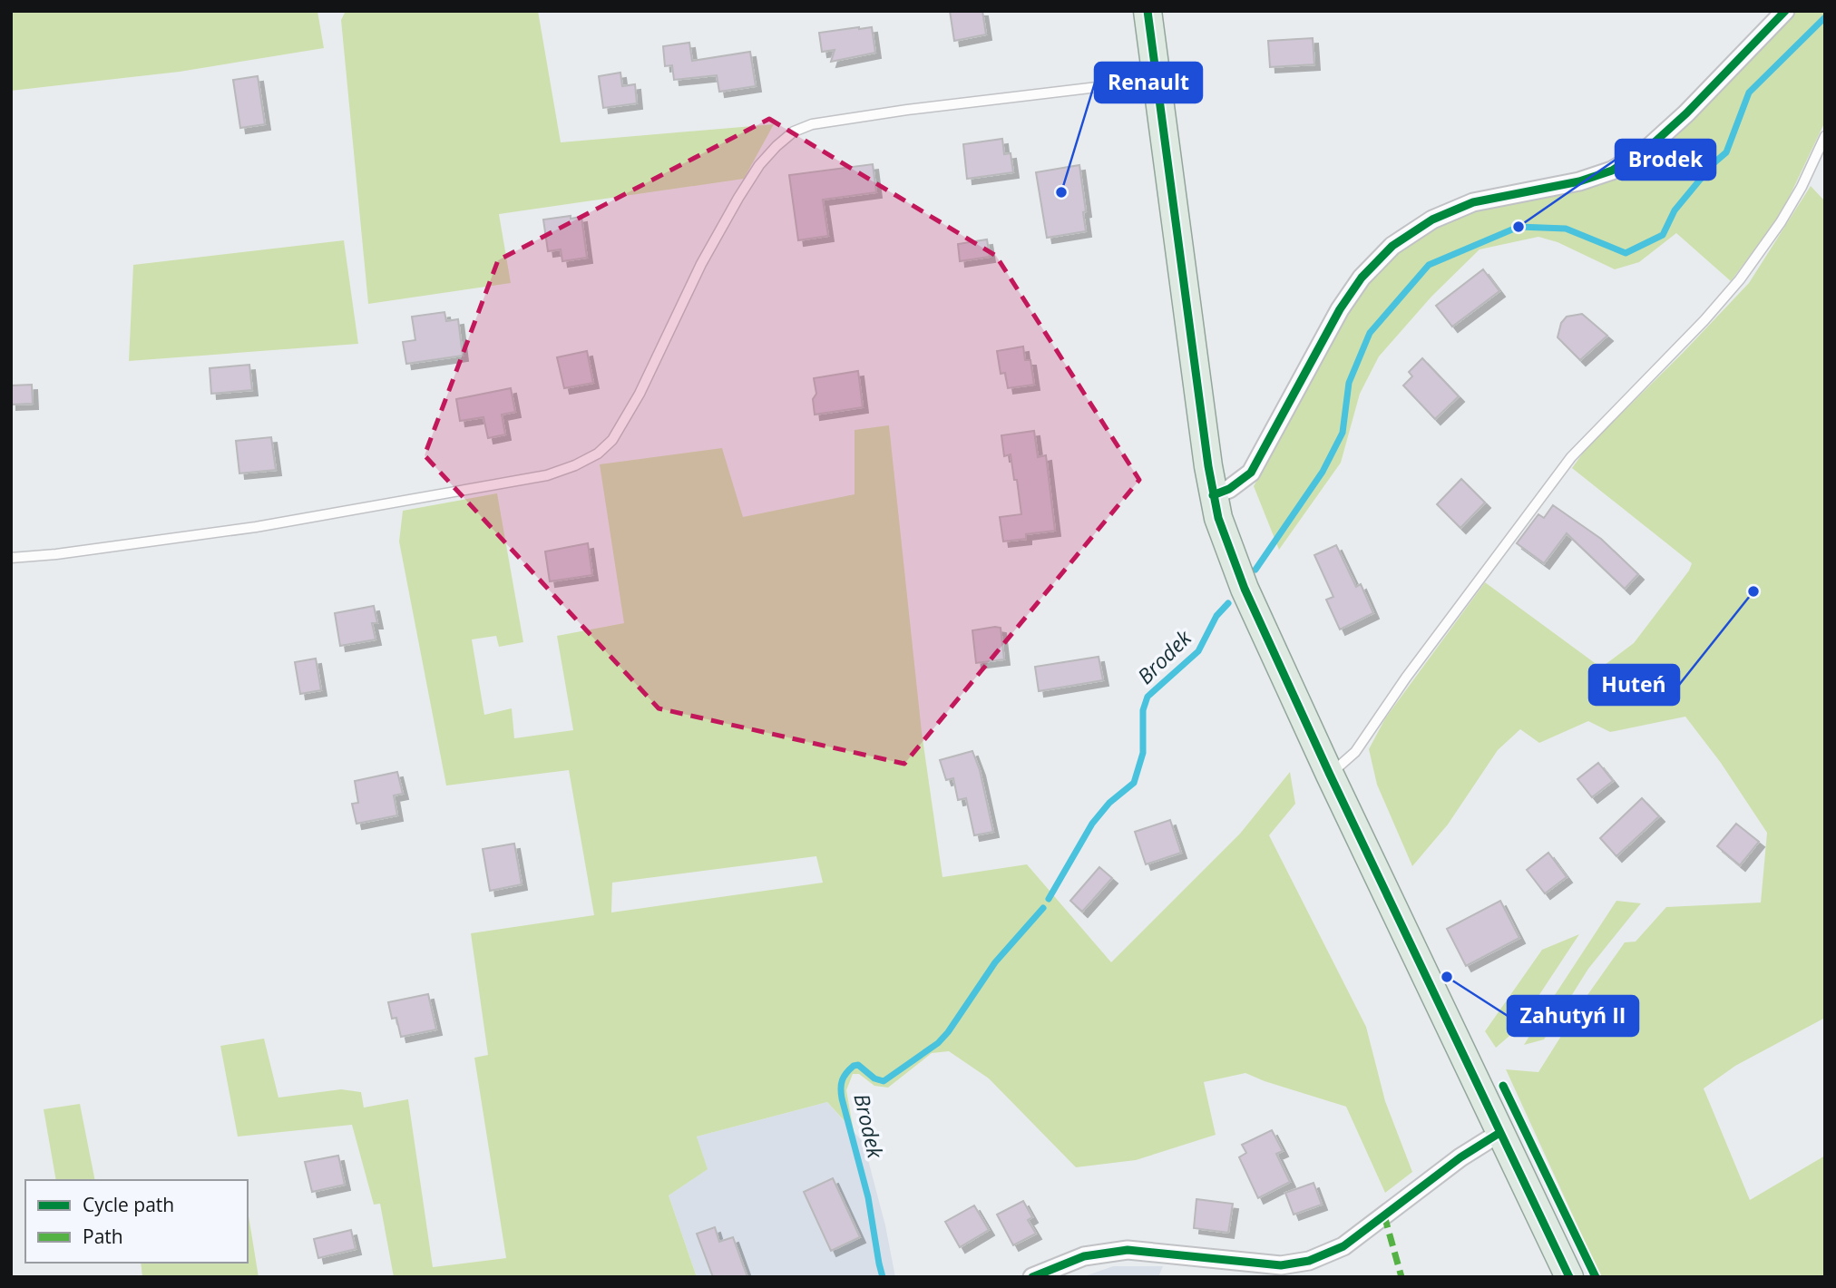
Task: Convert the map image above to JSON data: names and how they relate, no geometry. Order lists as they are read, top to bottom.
{
  "water": ["Brodek"],
  "places": [
    "Renault",
    "Brodek",
    "Huteń",
    "Zahutyń II"
  ],
  "legend": ["Cycle path", "Path"]
}
